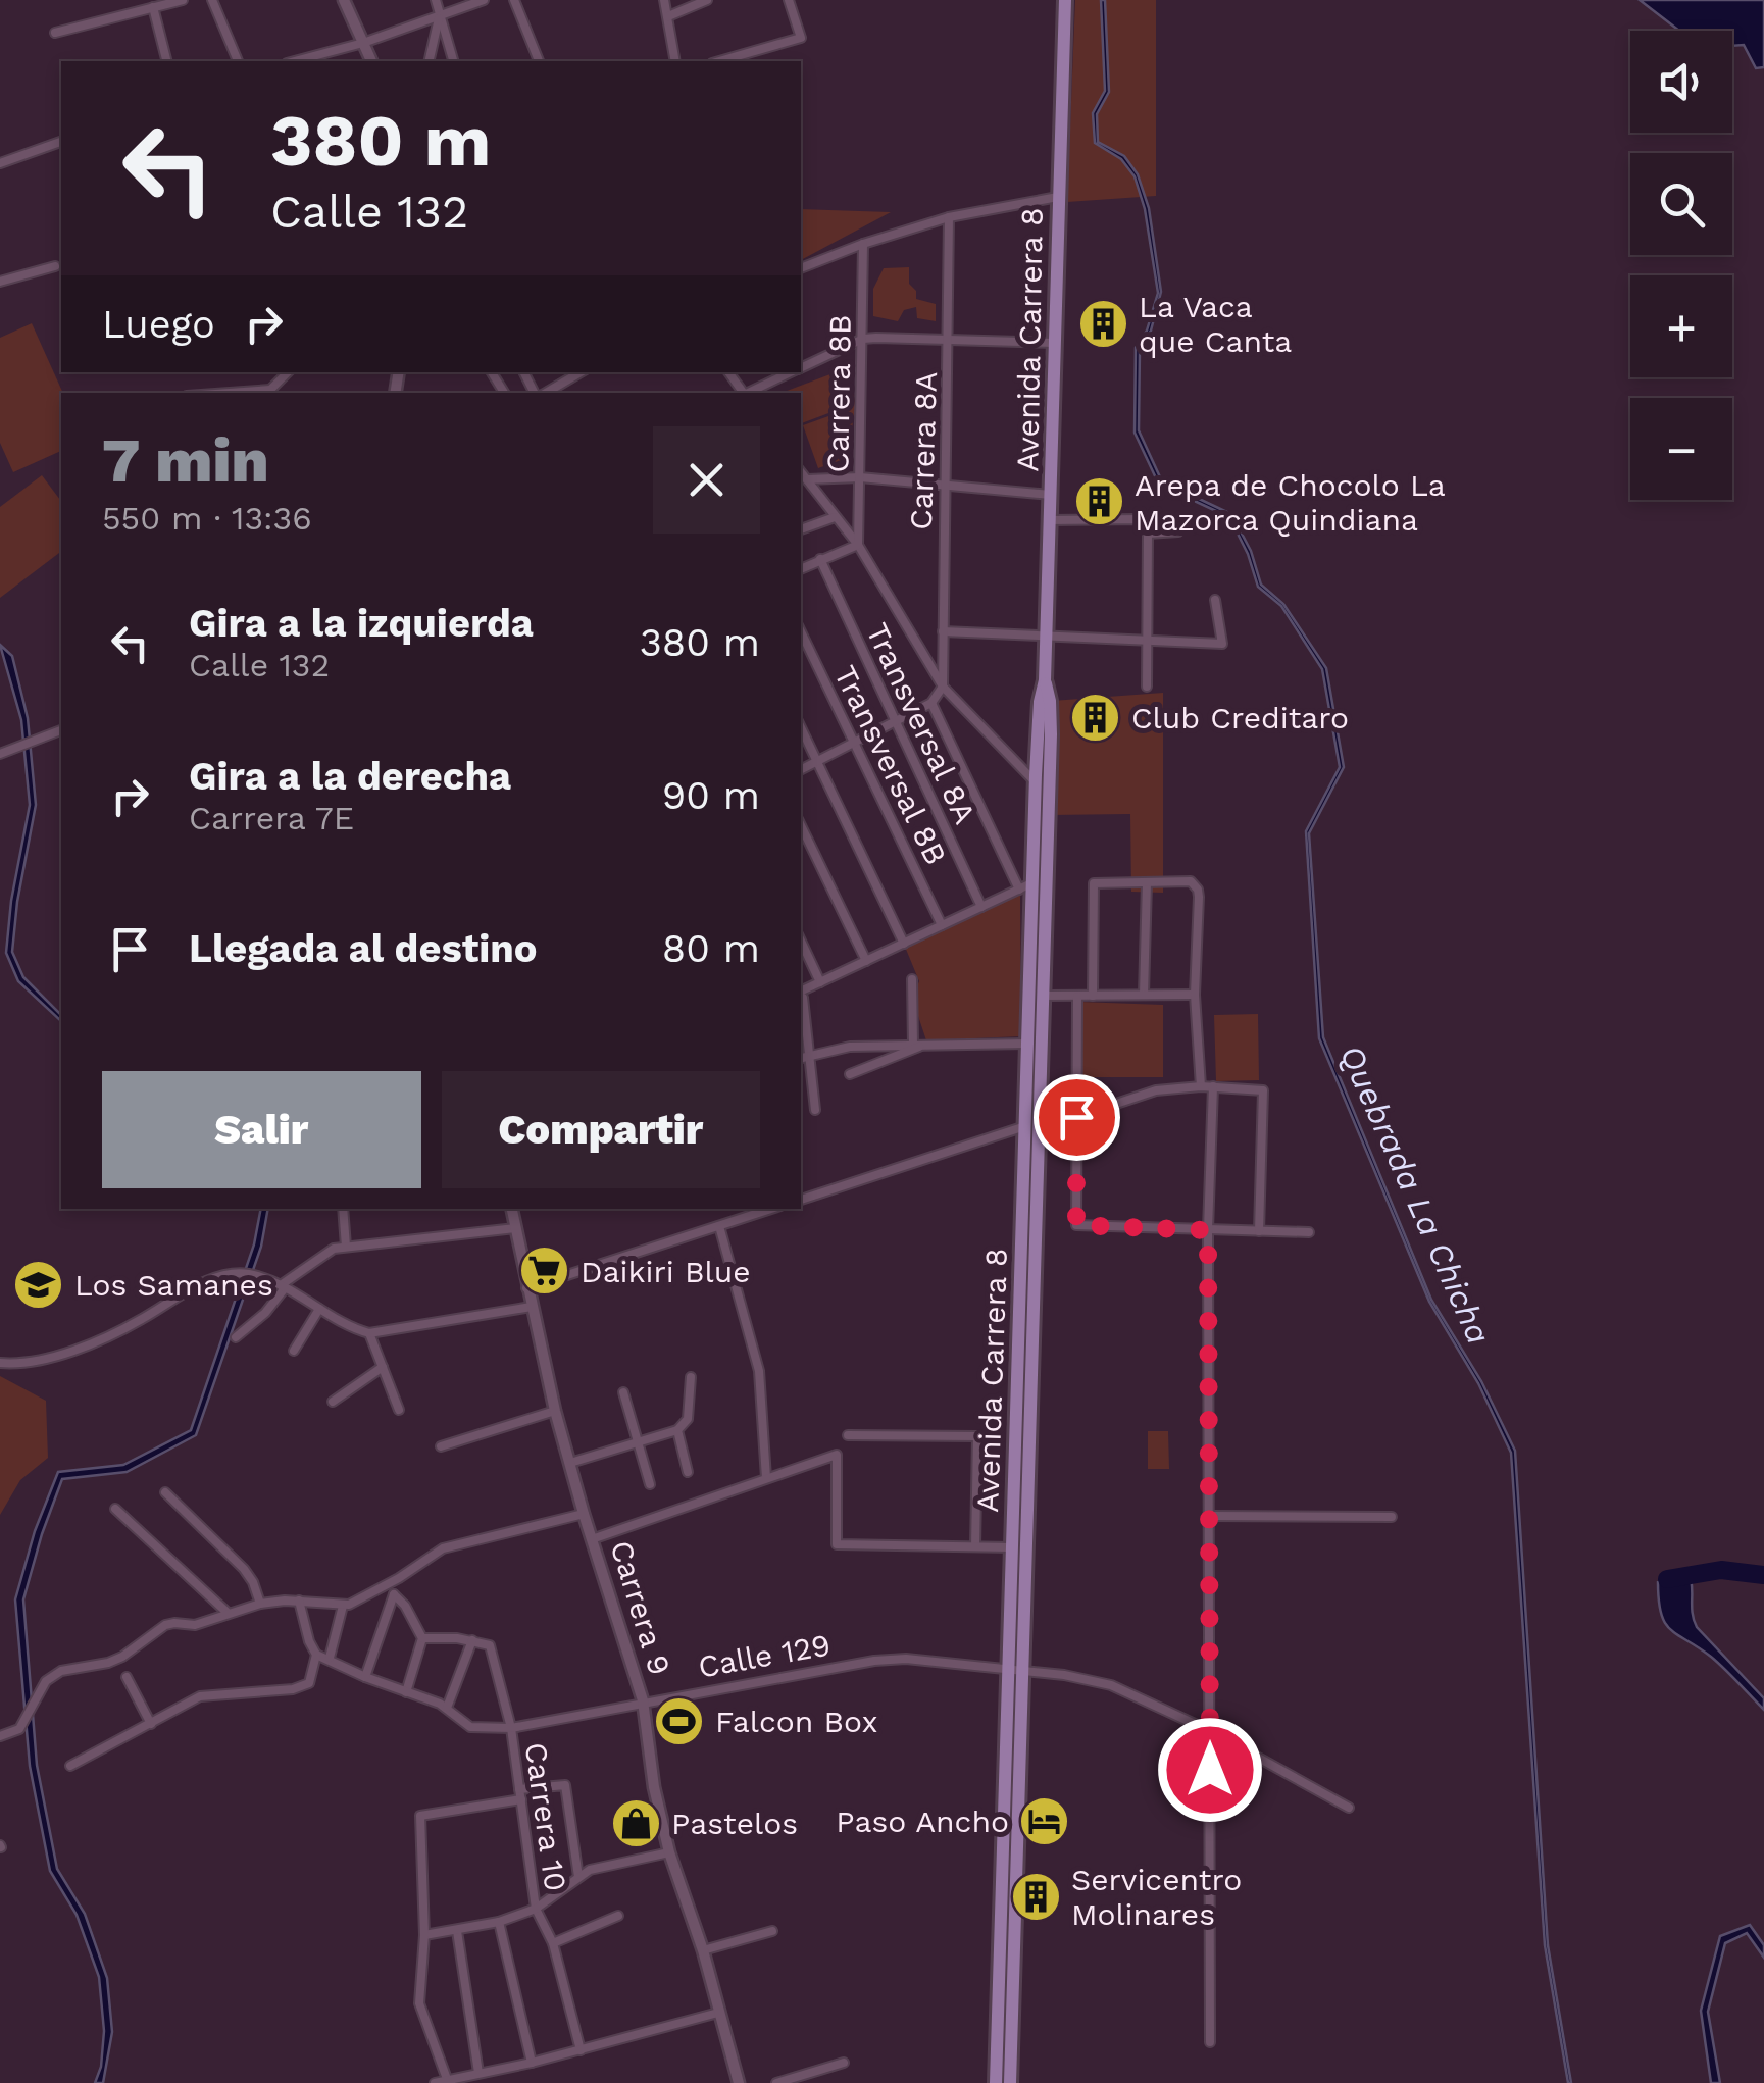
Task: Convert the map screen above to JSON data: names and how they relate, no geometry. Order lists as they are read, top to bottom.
{
  "streets": {
    "main road": ["Avenida Carrera 8"],
    "street": [
      "Carrera 8B",
      "Carrera 8A",
      "Transversal 8A",
      "Transversal 8B",
      "Carrera 9",
      "Calle 129",
      "Carrera 10"
    ]
  },
  "crossings": [
    ["Avenida Carrera 8", "Calle 129"],
    ["Carrera 9", "Calle 129"],
    ["Calle 129", "Carrera 10"]
  ],
  "water": ["Quebrada La Chicha"],
  "places": {
    "building": [
      "La Vaca que Canta",
      "Arepa de Chocolo La Mazorca Quindiana",
      "Club Creditaro",
      "Servicentro Molinares"
    ],
    "supermarket": ["Daikiri Blue"],
    "school or university": ["Los Samanes"],
    "sports": ["Falcon Box"],
    "hotel": ["Paso Ancho"],
    "shop": ["Pastelos"]
  },
  "page": {
    "map_buttons": ["+", "−"],
    "turn": ["380 m", "Calle 132"],
    "then": "Luego",
    "heading": ["7 min", "550 m · 13:36"],
    "list": [
      {
        "name": "Gira a la izquierda",
        "note": "Calle 132",
        "value": "380 m"
      },
      {
        "name": "Gira a la derecha",
        "note": "Carrera 7E",
        "value": "90 m"
      },
      {
        "name": "Llegada al destino",
        "value": "80 m"
      }
    ],
    "buttons": ["Salir", "Compartir"]
  }
}
